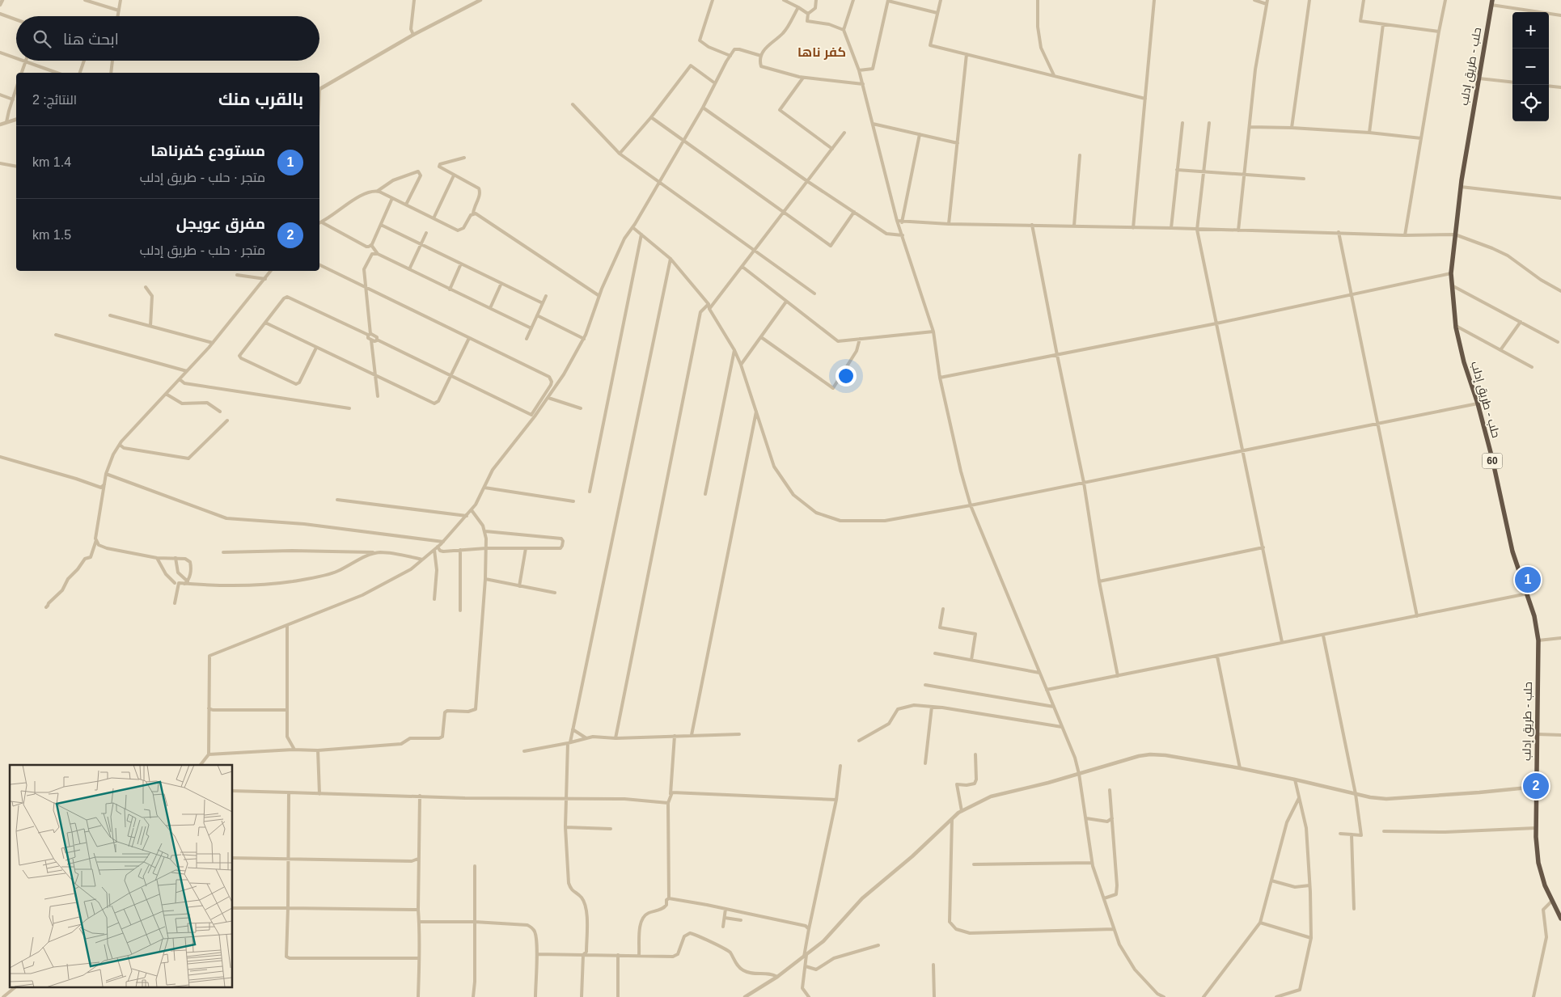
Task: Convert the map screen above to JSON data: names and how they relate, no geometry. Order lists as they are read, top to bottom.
{
  "streets": {
    "highway": ["حلب - طريق إدلب", "60"]
  },
  "districts": ["كفر ناها"],
  "page": {
    "map_buttons": ["+", "−"],
    "search": "ابحث هنا",
    "heading": ["بالقرب منك", "النتائج: 2"],
    "list": [
      {
        "mark": "1",
        "name": "مستودع كفرناها",
        "note": "متجر · حلب - طريق إدلب",
        "value": "1.4 km"
      },
      {
        "mark": "2",
        "name": "مفرق عويجل",
        "note": "متجر · حلب - طريق إدلب",
        "value": "1.5 km"
      }
    ],
    "pins": ["1", "2"]
  }
}
